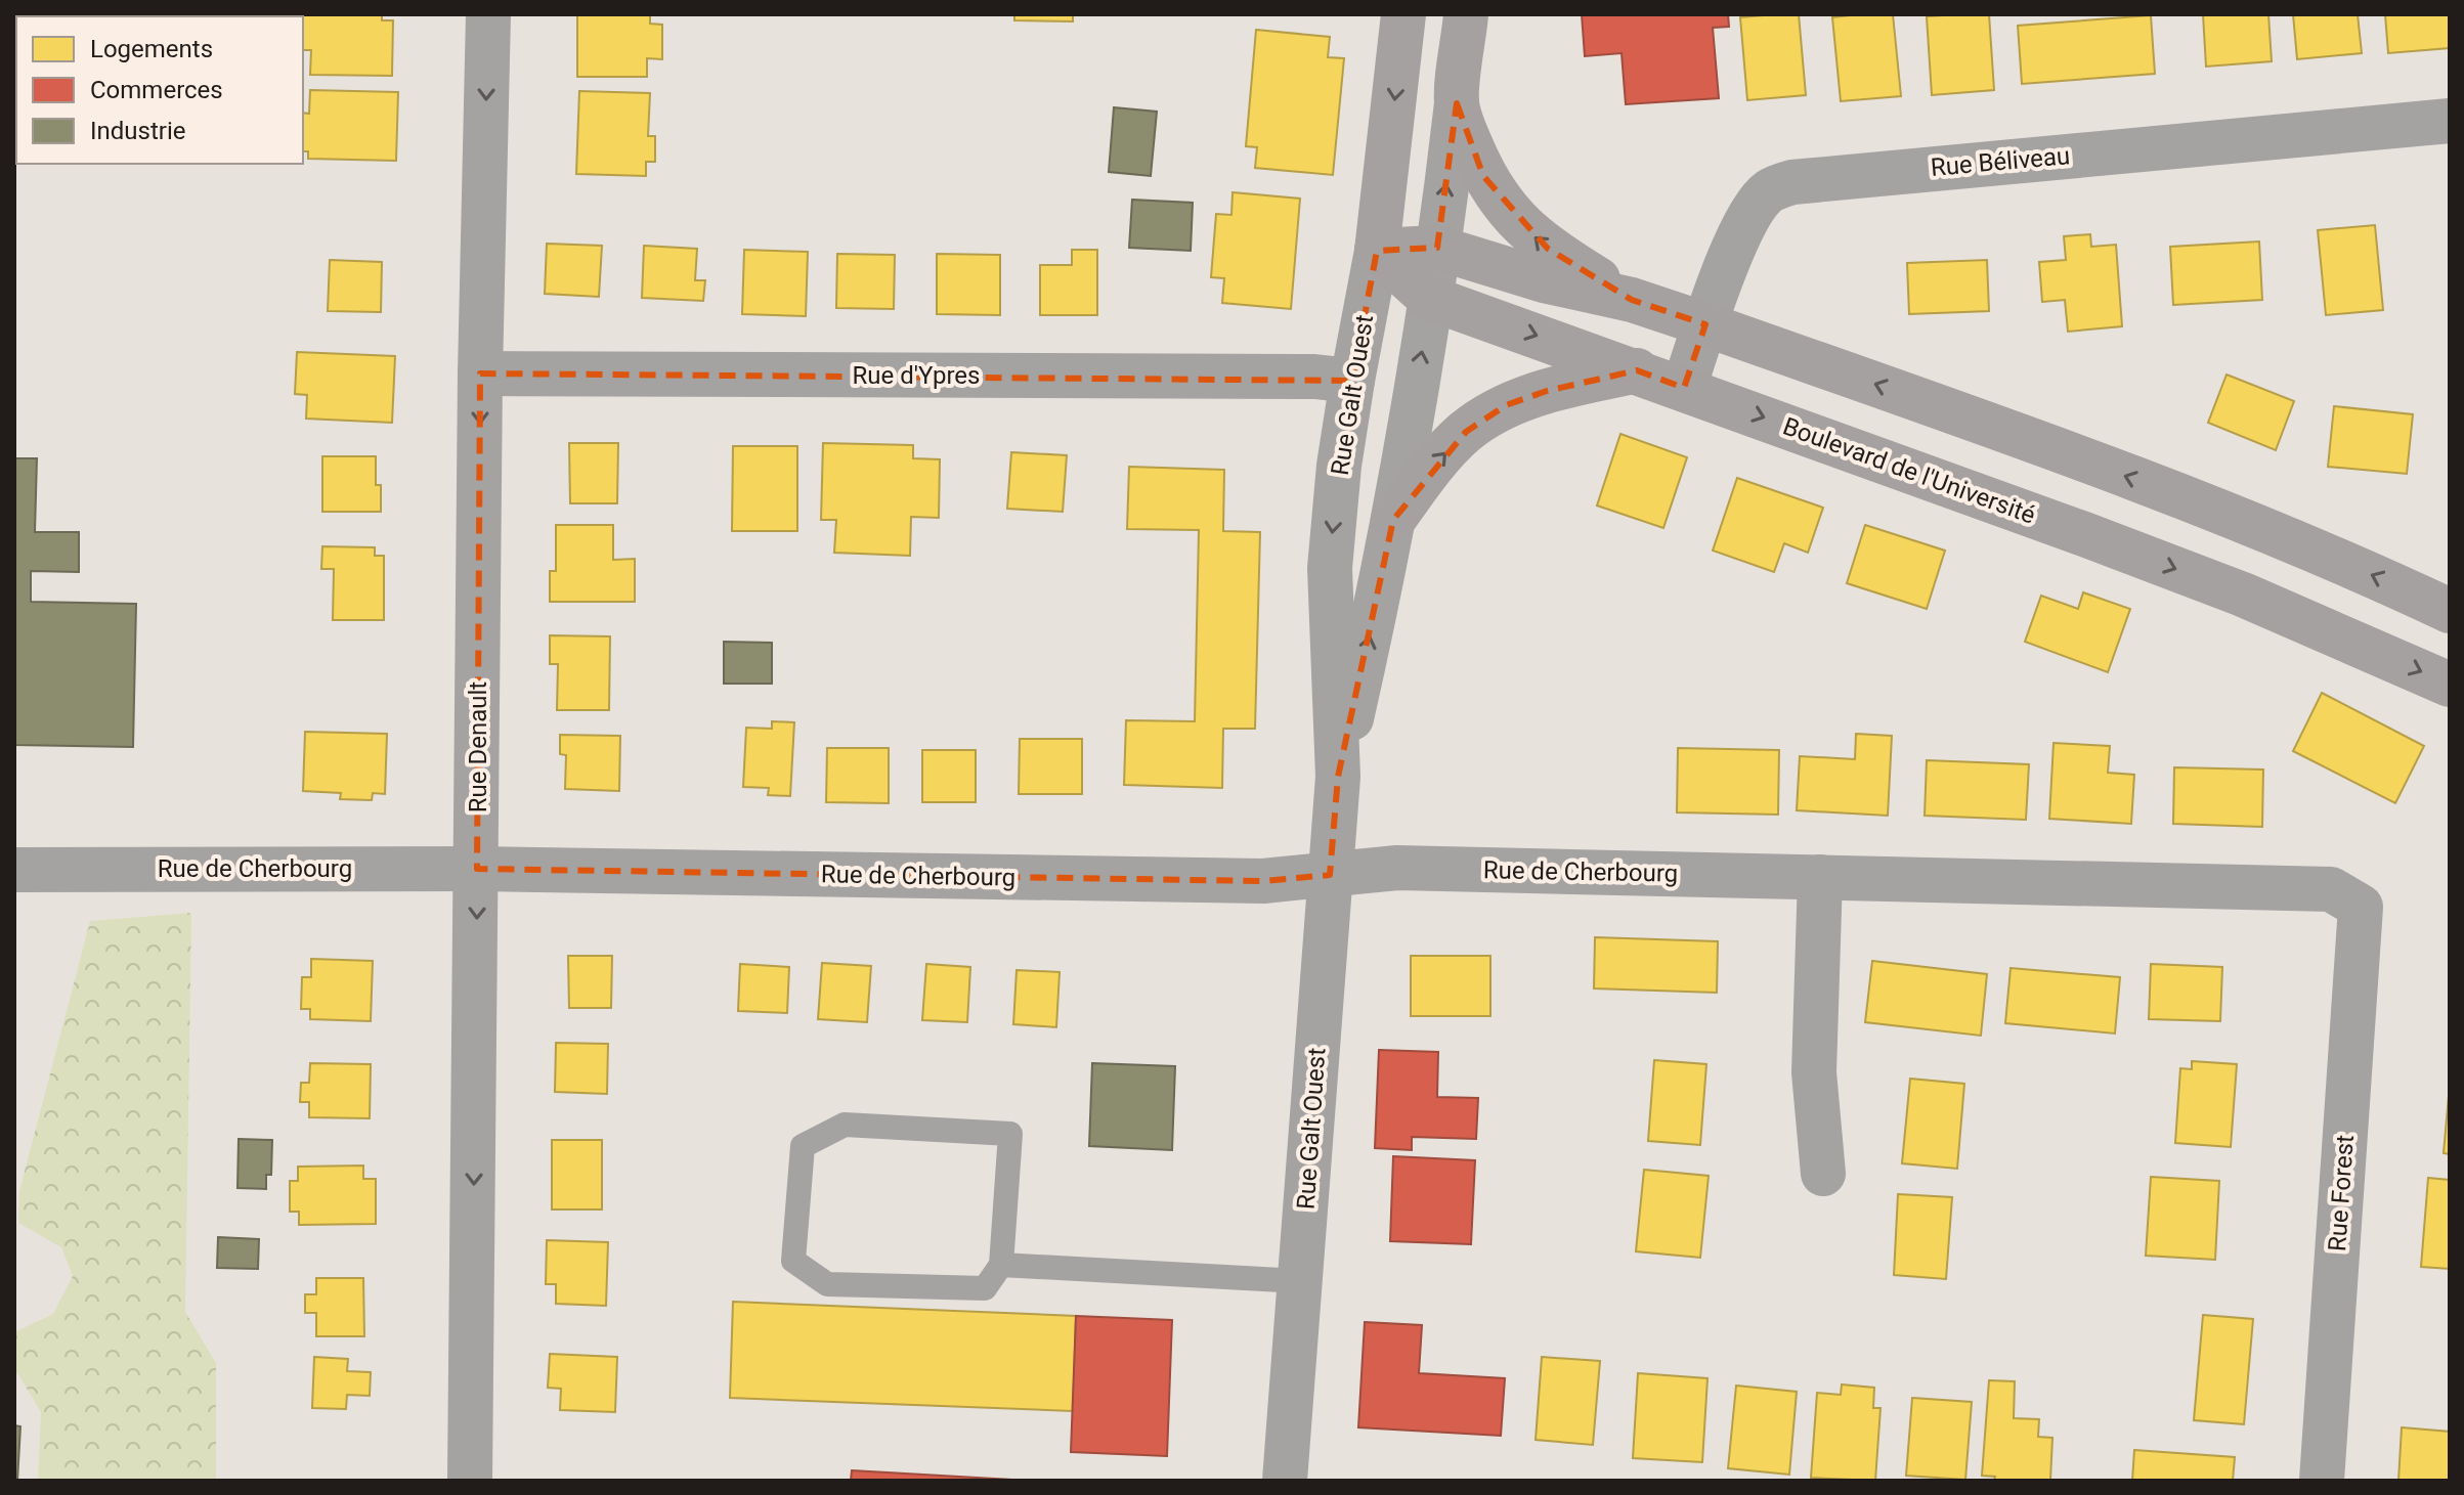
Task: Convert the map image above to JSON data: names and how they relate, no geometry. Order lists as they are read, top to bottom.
{
  "streets": {
    "main road": ["Rue Galt Ouest", "Boulevard de l'Université"],
    "street": [
      "Rue Béliveau",
      "Rue d'Ypres",
      "Rue Denault",
      "Rue de Cherbourg",
      "Rue Forest"
    ]
  },
  "crossings": [
    ["Rue Béliveau", "Boulevard de l'Université"],
    ["Rue d'Ypres", "Rue Galt Ouest"],
    ["Rue d'Ypres", "Rue Denault"],
    ["Rue Galt Ouest", "Boulevard de l'Université"],
    ["Rue Galt Ouest", "Rue de Cherbourg"],
    ["Rue Denault", "Rue de Cherbourg"],
    ["Rue de Cherbourg", "Rue Forest"]
  ],
  "one_way": ["Rue Denault"],
  "legend": ["Logements", "Commerces", "Industrie"]
}
